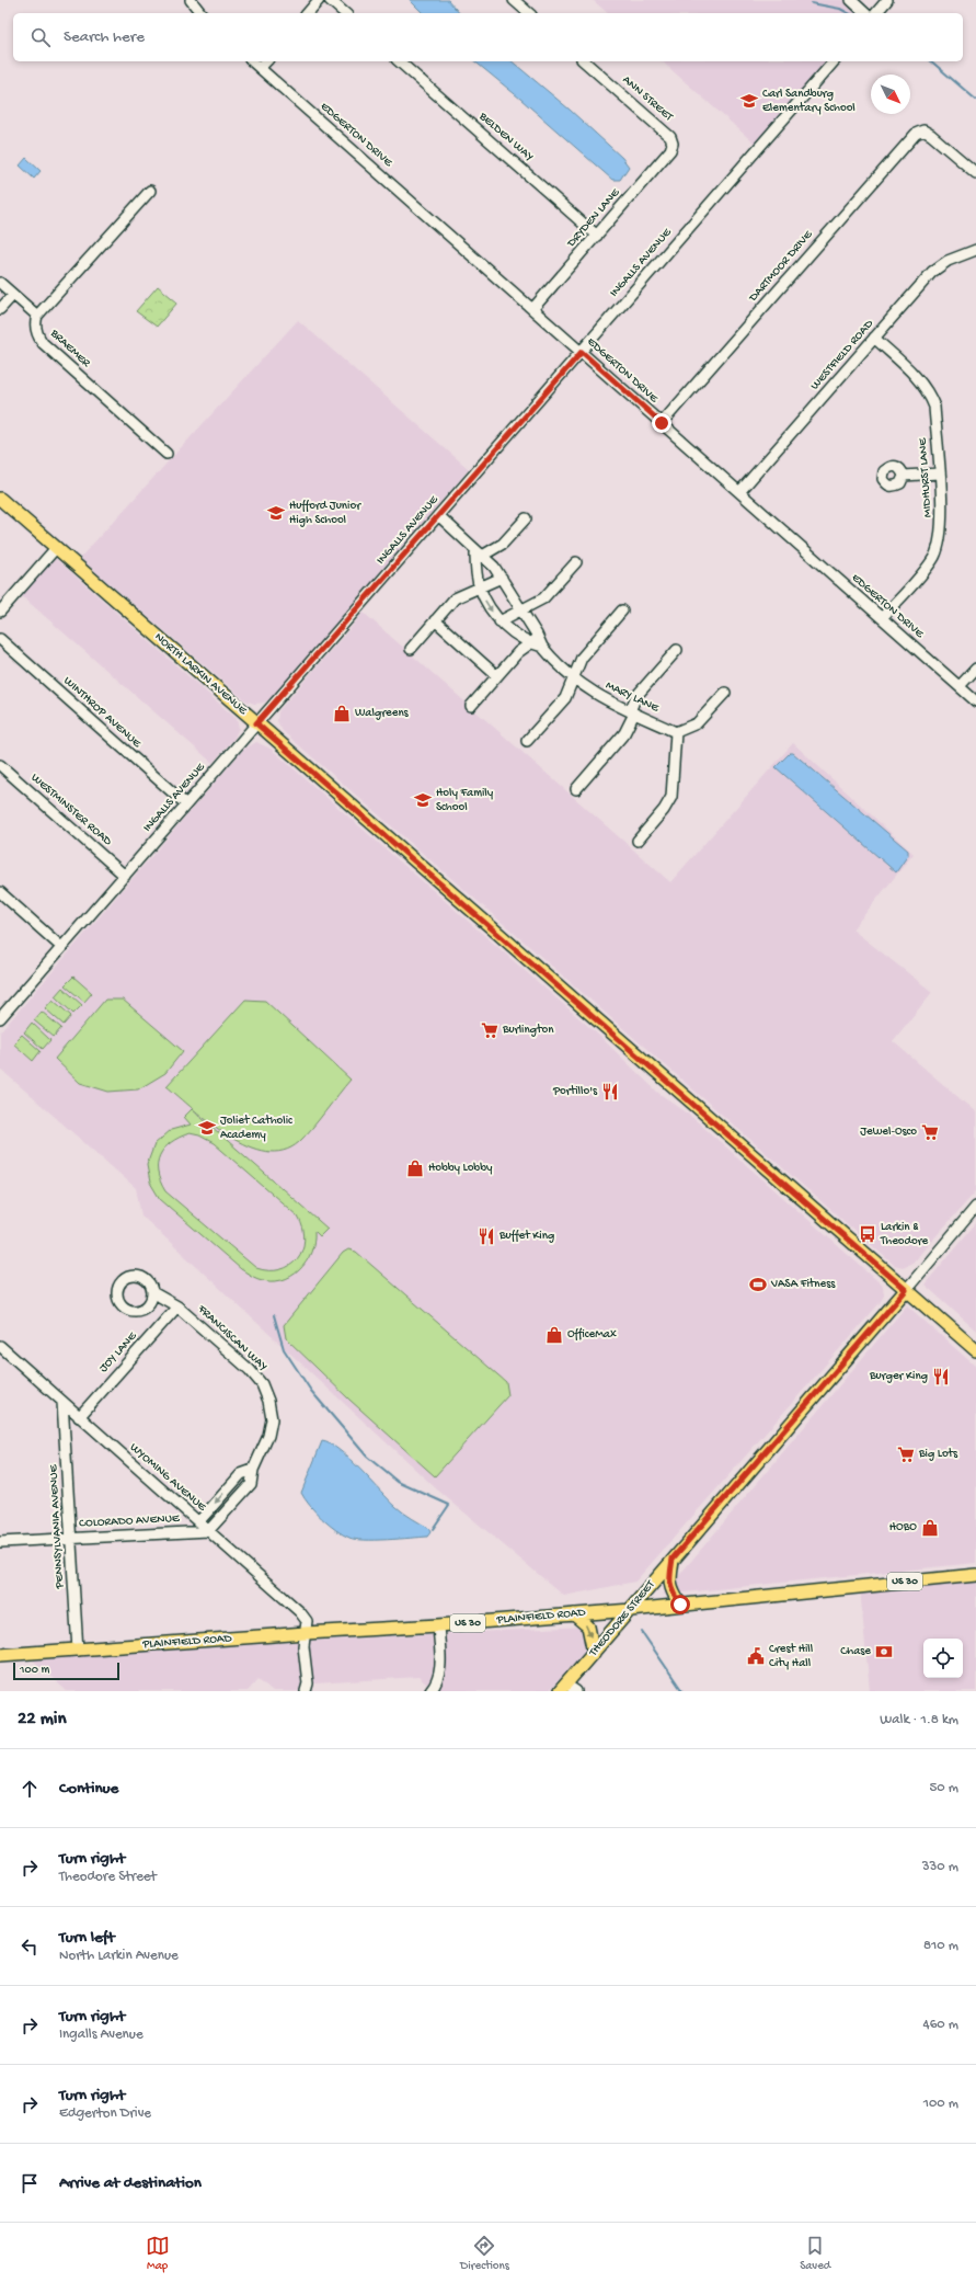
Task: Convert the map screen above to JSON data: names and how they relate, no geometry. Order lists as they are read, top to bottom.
{
  "streets": {
    "main road": [
      "NORTH LARKIN AVENUE",
      "US 30",
      "PLAINFIELD ROAD",
      "THEODORE STREET"
    ],
    "street": [
      "ANN STREET",
      "EDGERTON DRIVE",
      "BELDEN WAY",
      "DRYDEN LANE",
      "INGALLS AVENUE",
      "DARTMOOR DRIVE",
      "BRAEMER",
      "WESTFIELD ROAD",
      "MIDHURST LANE",
      "MARY LANE",
      "WINTHROP AVENUE",
      "WESTMINSTER ROAD",
      "FRANCISCAN WAY",
      "JOY LANE",
      "WYOMING AVENUE",
      "COLORADO AVENUE",
      "PENNSYLVANIA AVENUE"
    ]
  },
  "crossings": [
    ["ANN STREET", "DRYDEN LANE"],
    ["EDGERTON DRIVE", "DRYDEN LANE"],
    ["EDGERTON DRIVE", "INGALLS AVENUE"],
    ["EDGERTON DRIVE", "DARTMOOR DRIVE"],
    ["EDGERTON DRIVE", "WESTFIELD ROAD"],
    ["EDGERTON DRIVE", "MIDHURST LANE"],
    ["BELDEN WAY", "DRYDEN LANE"],
    ["INGALLS AVENUE", "NORTH LARKIN AVENUE"],
    ["INGALLS AVENUE", "MARY LANE"],
    ["INGALLS AVENUE", "WINTHROP AVENUE"],
    ["INGALLS AVENUE", "WESTMINSTER ROAD"],
    ["WESTFIELD ROAD", "MIDHURST LANE"],
    ["NORTH LARKIN AVENUE", "THEODORE STREET"],
    ["FRANCISCAN WAY", "JOY LANE"],
    ["JOY LANE", "WYOMING AVENUE"],
    ["WYOMING AVENUE", "COLORADO AVENUE"],
    ["WYOMING AVENUE", "PENNSYLVANIA AVENUE"],
    ["WYOMING AVENUE", "PLAINFIELD ROAD"],
    ["COLORADO AVENUE", "PENNSYLVANIA AVENUE"],
    ["PENNSYLVANIA AVENUE", "PLAINFIELD ROAD"],
    ["PLAINFIELD ROAD", "THEODORE STREET"]
  ],
  "places": {
    "school or university": [
      "Carl Sandburg Elementary School",
      "Hufford Junior High School",
      "Holy Family School",
      "Joliet Catholic Academy"
    ],
    "shop": [
      "Walgreens",
      "Hobby Lobby",
      "OfficeMax",
      "HOBO"
    ],
    "supermarket": ["Burlington", "Jewel-Osco", "Big Lots"],
    "restaurant": ["Portillo's", "Buffet King", "Burger King"],
    "bus stop": ["Larkin & Theodore"],
    "sports": ["VASA Fitness"],
    "bank": ["Chase"],
    "public building": ["Crest Hill City Hall"]
  },
  "scale_bar": "100 m",
  "north": "bottom right",
  "page": {
    "search": "Search here",
    "scale": "100 m",
    "heading": ["22 min", "Walk · 1.8 km"],
    "list": [
      ["Continue", "50 m"],
      ["Turn right", "Theodore Street", "330 m"],
      ["Turn left", "North Larkin Avenue", "810 m"],
      ["Turn right", "Ingalls Avenue", "460 m"],
      ["Turn right", "Edgerton Drive", "100 m"],
      "Arrive at destination"
    ],
    "nav": ["Map", "Directions", "Saved"]
  }
}
